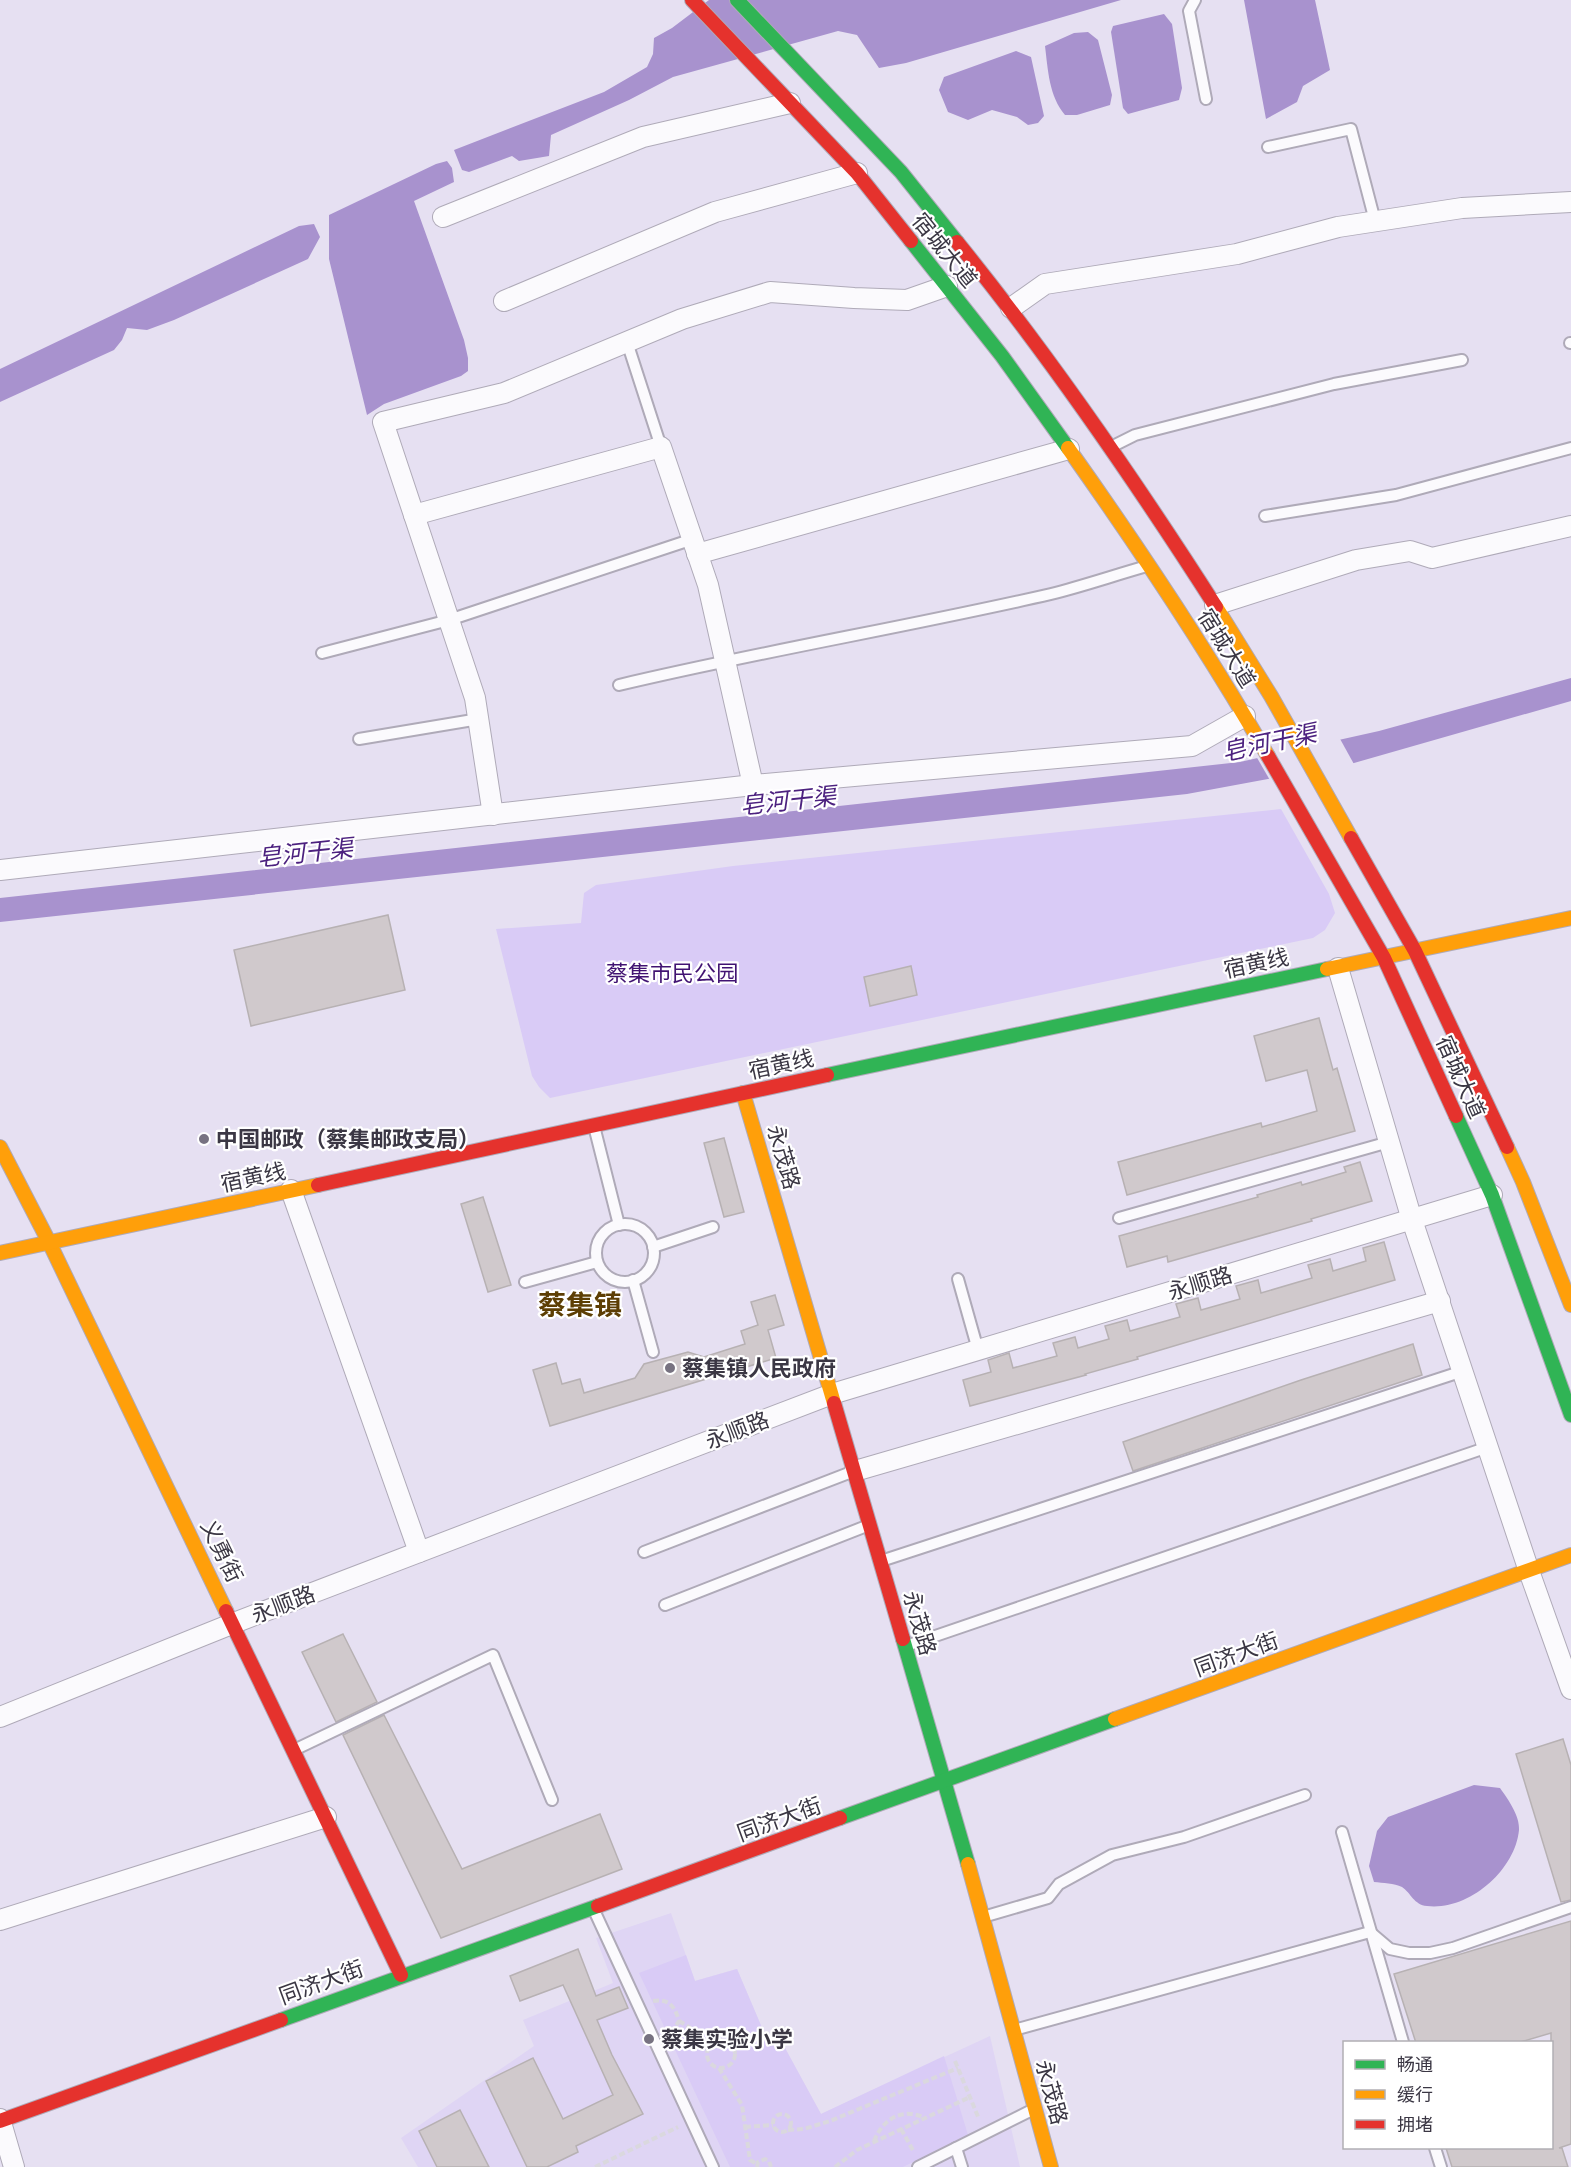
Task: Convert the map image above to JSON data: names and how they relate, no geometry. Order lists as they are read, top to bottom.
{
  "streets": {
    "main road": [
      "宿城大道",
      "宿黄线",
      "永茂路",
      "义勇街",
      "同济大街"
    ],
    "street": ["永顺路"]
  },
  "crossings": [
    ["宿城大道", "宿黄线"],
    ["宿城大道", "永顺路"],
    ["宿黄线", "永茂路"],
    ["宿黄线", "义勇街"],
    ["永茂路", "永顺路"],
    ["永茂路", "同济大街"],
    ["永顺路", "义勇街"],
    ["义勇街", "同济大街"]
  ],
  "districts": ["蔡集镇"],
  "water": ["皂河干渠"],
  "parks": ["蔡集市民公园"],
  "places": ["中国邮政（蔡集邮政支局）", "蔡集镇人民政府", "蔡集实验小学"],
  "legend": ["畅通", "缓行", "拥堵"]
}
